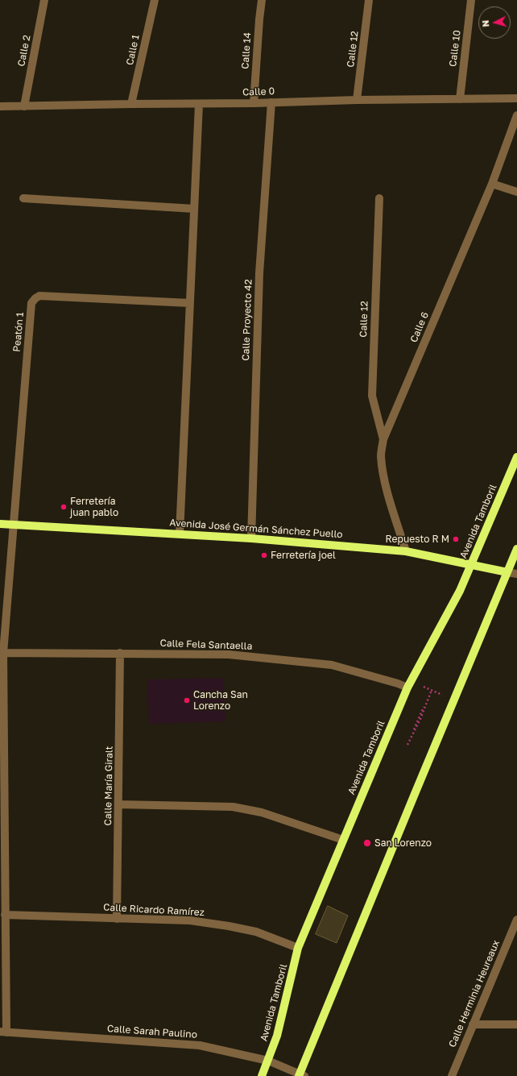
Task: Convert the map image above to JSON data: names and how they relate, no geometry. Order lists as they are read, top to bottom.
{
  "streets": {
    "main road": ["Avenida Tamboril", "Avenida José Germán Sánchez Puello"],
    "street": [
      "Calle 10",
      "Calle 12",
      "Calle 1",
      "Calle 2",
      "Calle 14",
      "Calle 0",
      "Calle Proyecto 42",
      "Calle 6",
      "Peatón 1",
      "Calle Fela Santaella",
      "Calle María Giralt",
      "Calle Ricardo Ramírez",
      "Calle Herminia Heureaux",
      "Calle Sarah Paulino"
    ]
  },
  "crossings": [
    ["Calle 10", "Calle 0"],
    ["Calle 12", "Calle 0"],
    ["Calle 12", "Calle 6"],
    ["Calle 1", "Calle 0"],
    ["Calle 2", "Calle 0"],
    ["Calle 14", "Calle 0"],
    ["Calle 0", "Calle Proyecto 42"],
    ["Calle Proyecto 42", "Avenida José Germán Sánchez Puello"],
    ["Calle 6", "Avenida José Germán Sánchez Puello"],
    ["Peatón 1", "Avenida José Germán Sánchez Puello"],
    ["Peatón 1", "Calle Fela Santaella"],
    ["Peatón 1", "Calle Ricardo Ramírez"],
    ["Peatón 1", "Calle Sarah Paulino"],
    ["Avenida Tamboril", "Avenida José Germán Sánchez Puello"],
    ["Avenida Tamboril", "Calle Fela Santaella"],
    ["Avenida Tamboril", "Calle Ricardo Ramírez"],
    ["Avenida Tamboril", "Calle Sarah Paulino"],
    ["Calle Fela Santaella", "Calle María Giralt"],
    ["Calle María Giralt", "Calle Ricardo Ramírez"]
  ],
  "places": [
    "Ferretería juan pablo",
    "Repuesto R M",
    "Ferretería joel",
    "Cancha San Lorenzo",
    "San Lorenzo"
  ],
  "north": "left"
}
